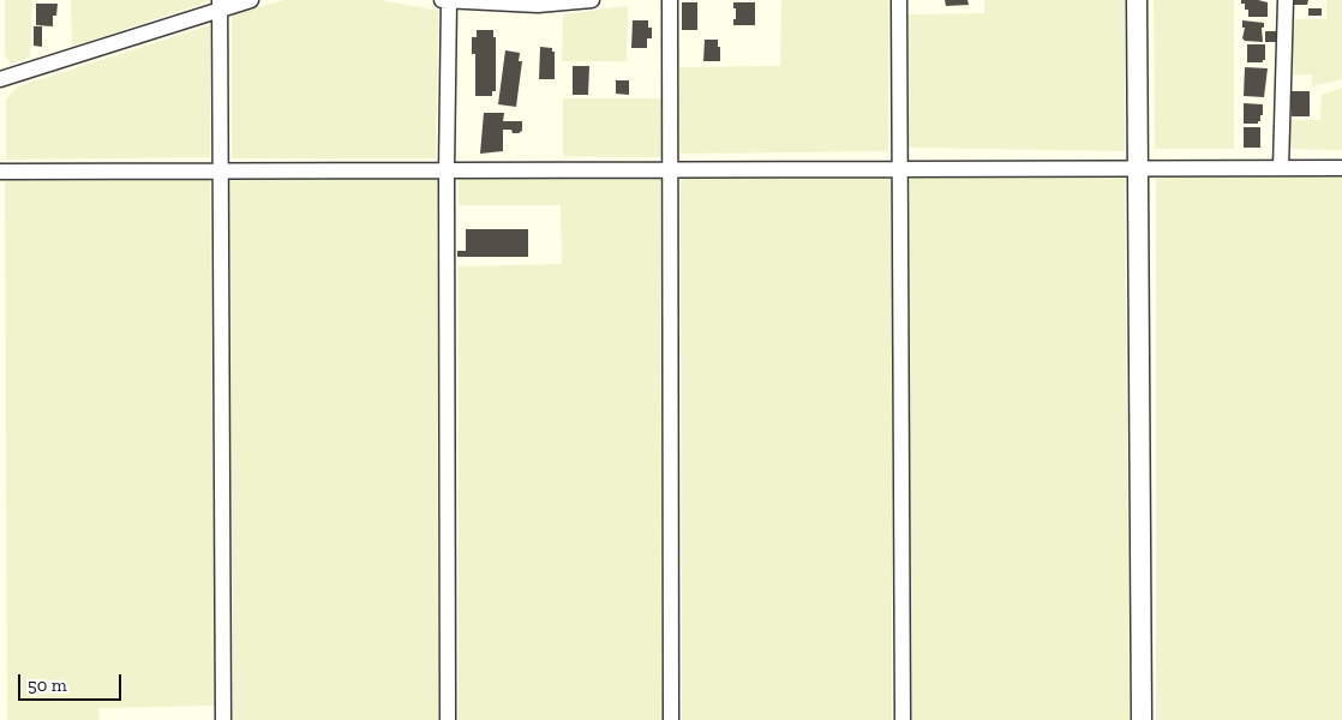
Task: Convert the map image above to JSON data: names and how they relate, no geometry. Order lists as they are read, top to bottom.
{
  "scale_bar": "50 m"
}
